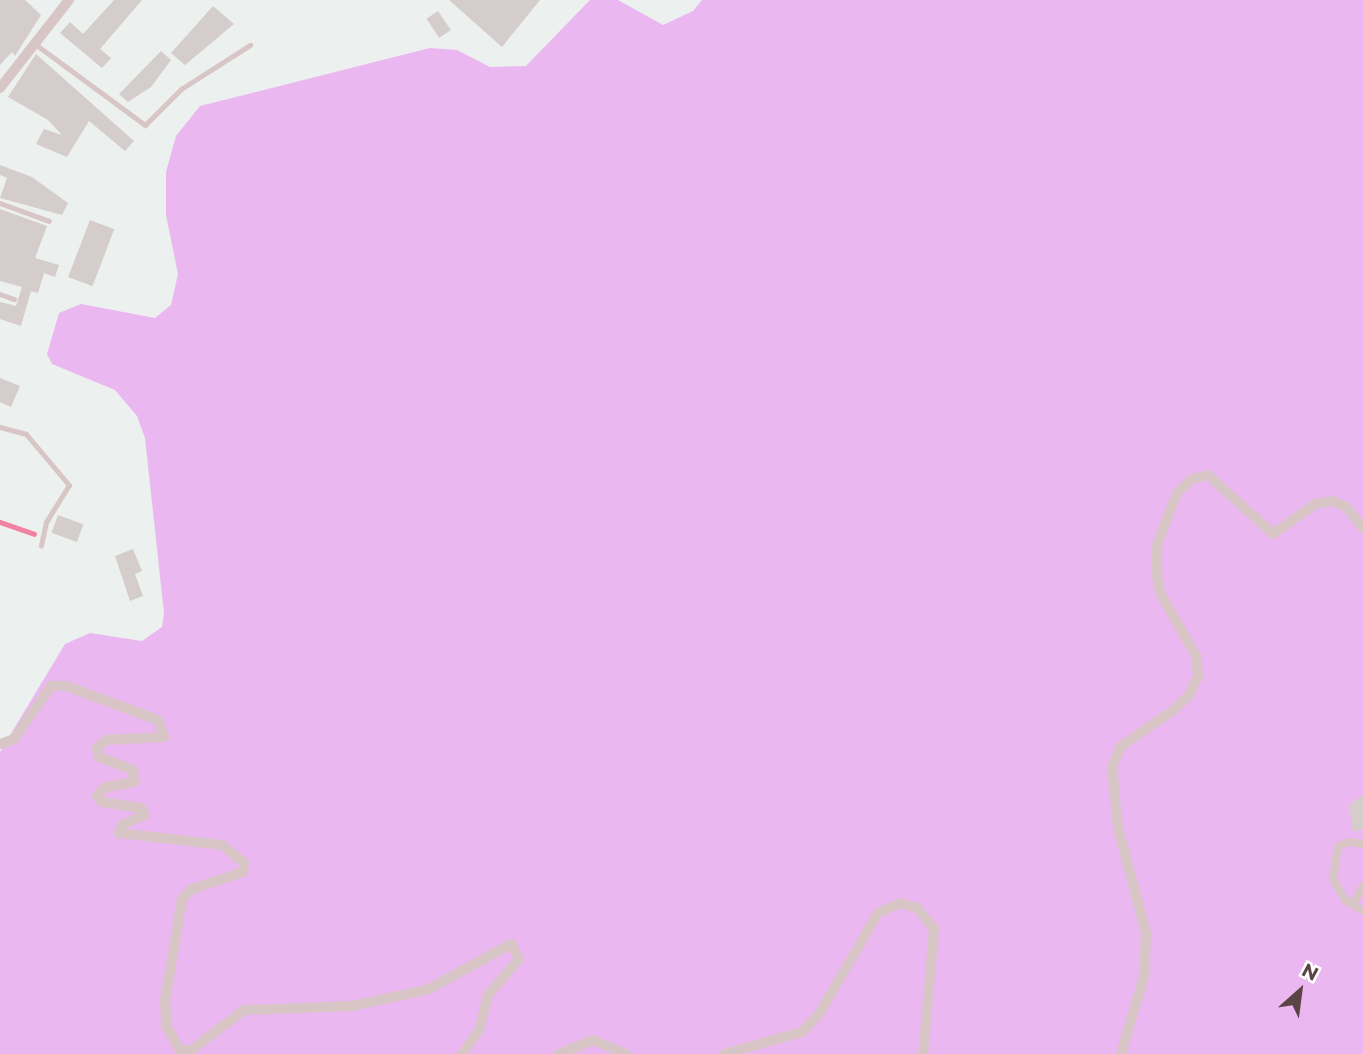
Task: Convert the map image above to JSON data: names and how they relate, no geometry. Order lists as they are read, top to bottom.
{
  "north": "top right"
}
